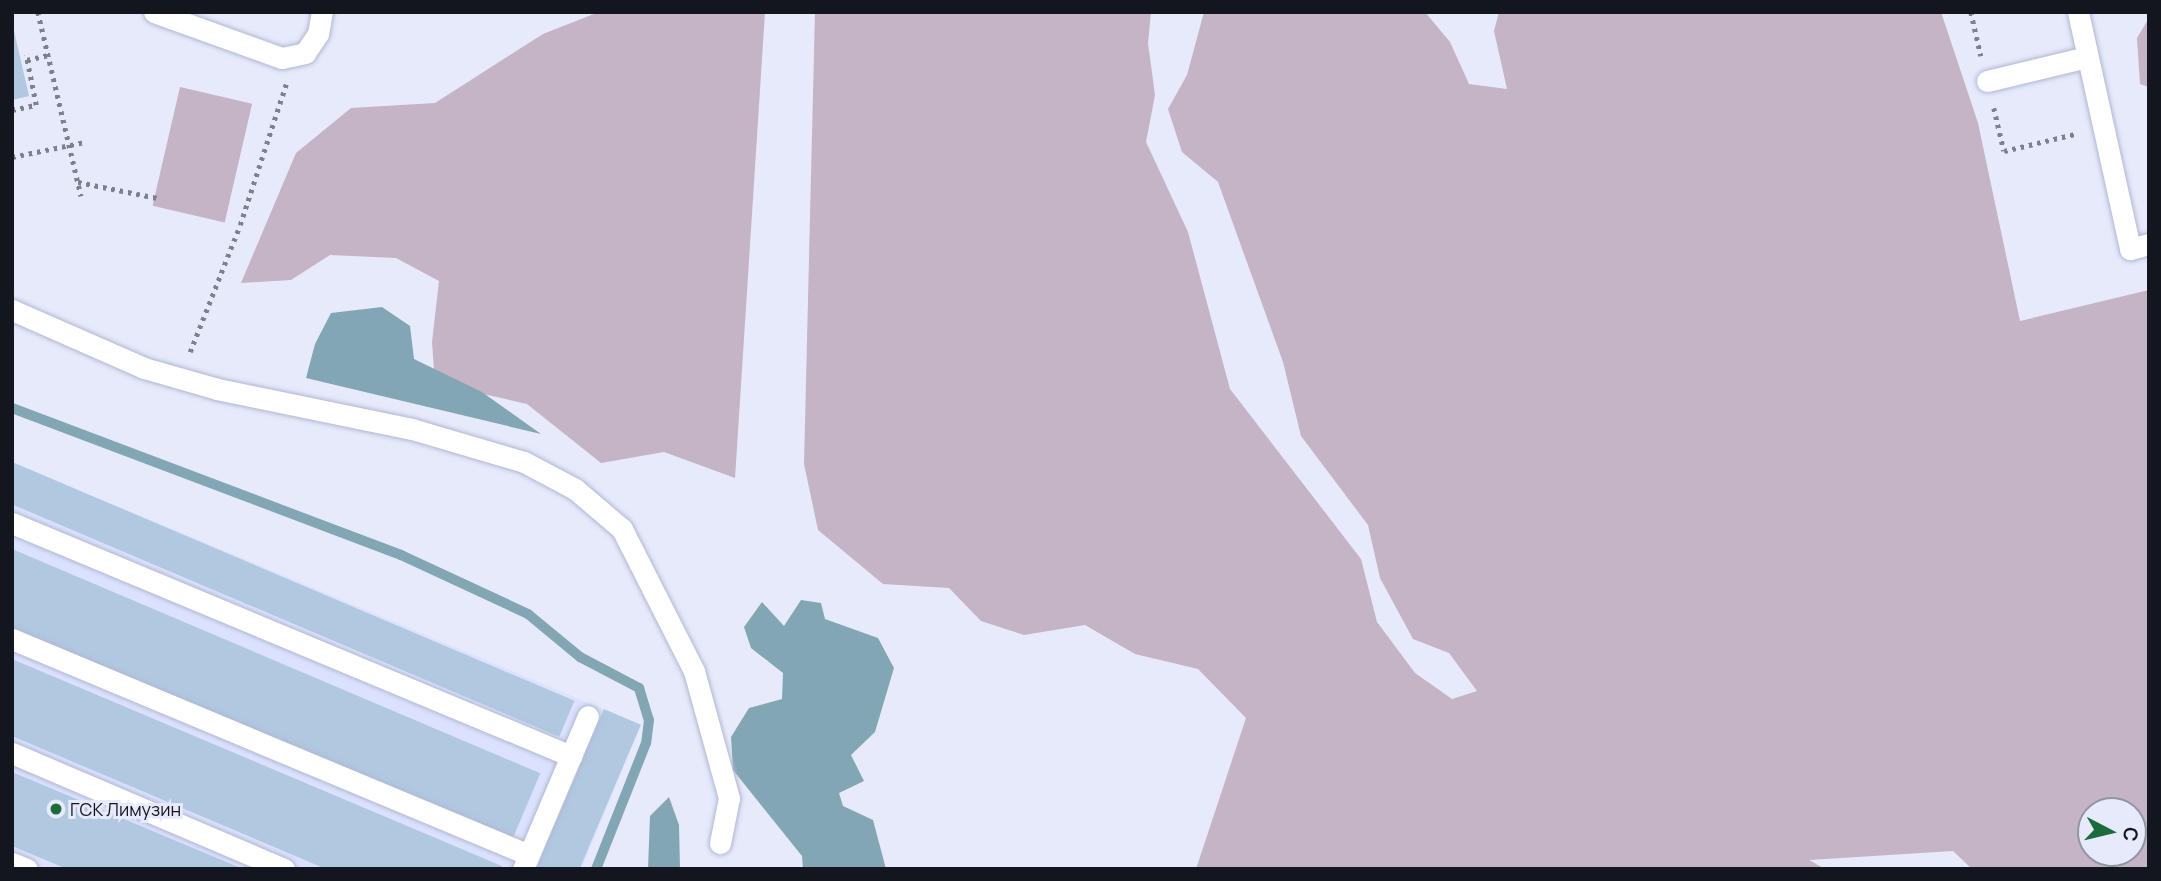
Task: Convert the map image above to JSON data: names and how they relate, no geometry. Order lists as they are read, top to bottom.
{
  "places": ["ГСК Лимузин"],
  "north": "right"
}
